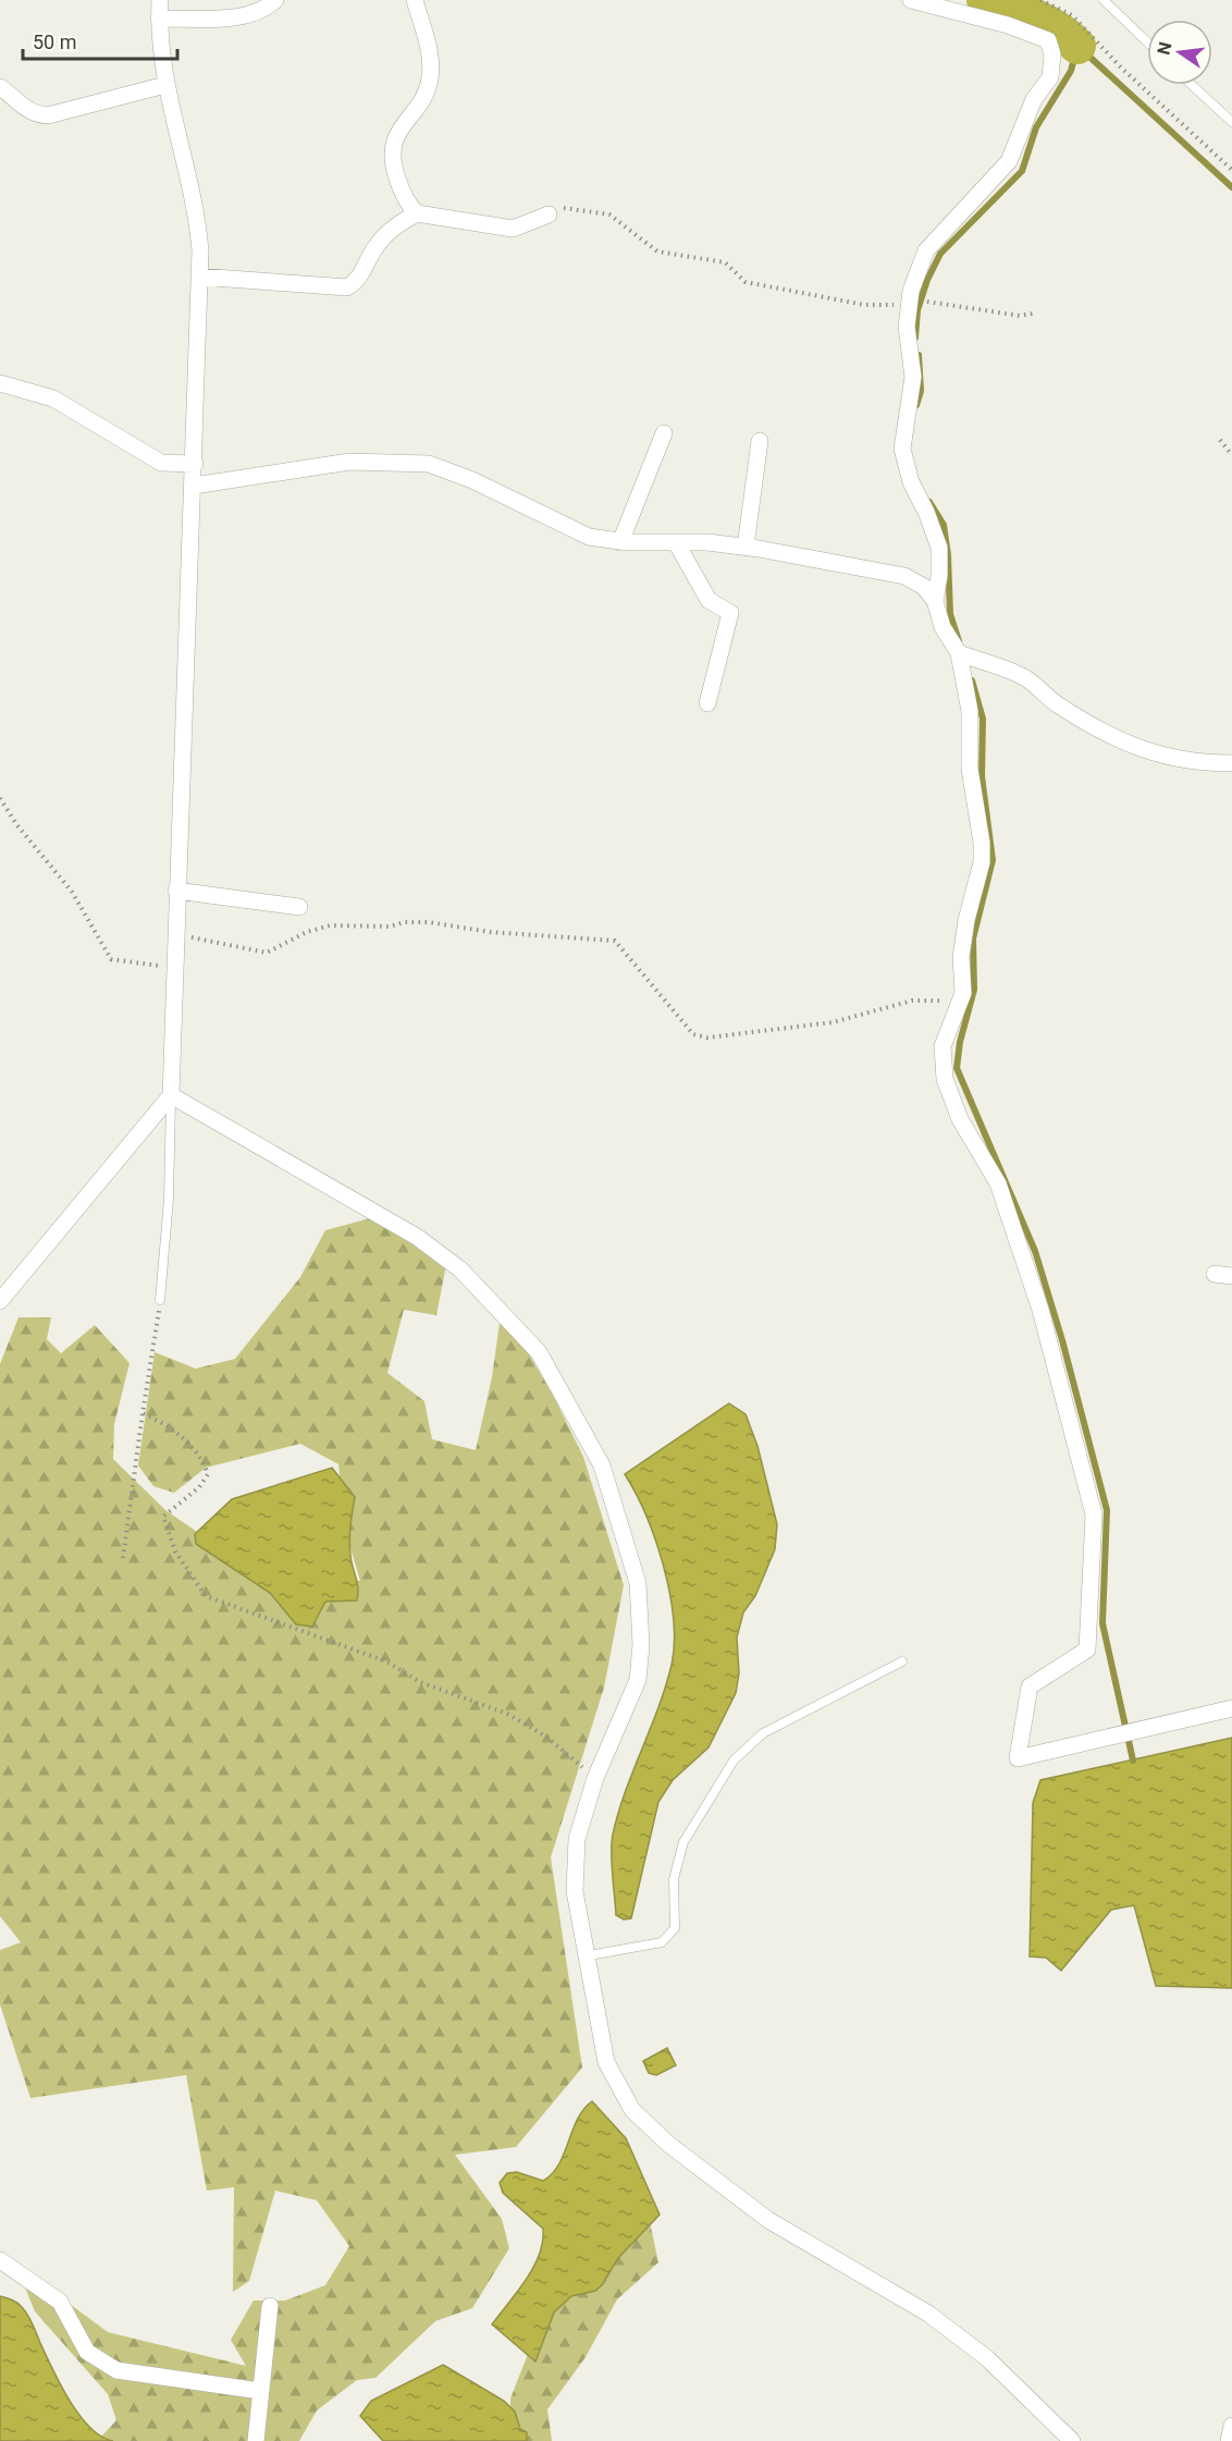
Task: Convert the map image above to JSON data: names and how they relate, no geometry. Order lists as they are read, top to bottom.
{
  "scale_bar": "50 m",
  "north": "left"
}
